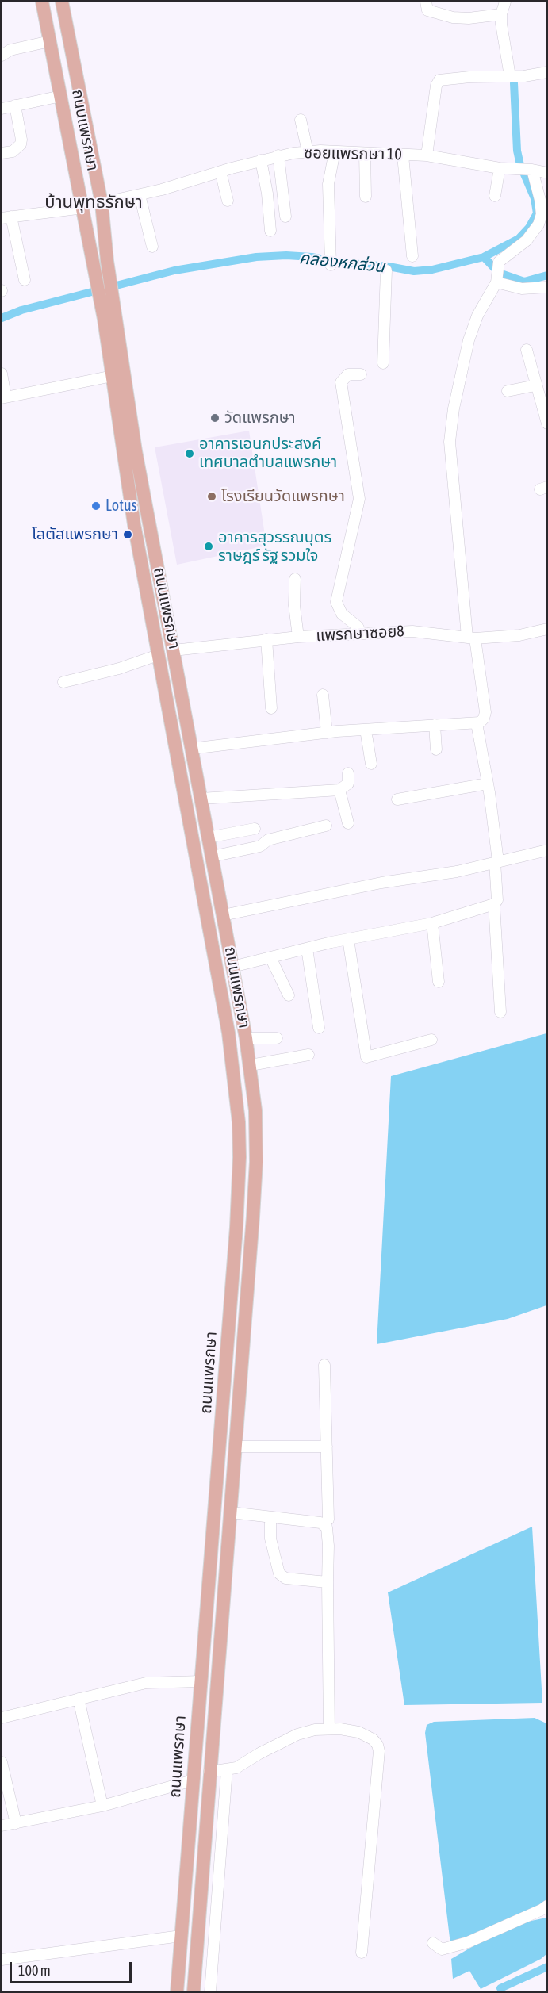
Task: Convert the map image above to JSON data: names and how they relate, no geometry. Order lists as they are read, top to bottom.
{
  "streets": {
    "main road": ["ถนนแพรกษา"],
    "street": ["ซอยแพรกษา 10", "แพรกษาซอย8"]
  },
  "crossings": [
    ["ถนนแพรกษา", "ซอยแพรกษา 10"],
    ["ถนนแพรกษา", "แพรกษาซอย8"]
  ],
  "districts": ["บ้านพุทธรักษา"],
  "water": ["คลองหกส่วน"],
  "places": [
    "วัดแพรกษา",
    "อาคารเอนกประสงค์ เทศบาลตำบลแพรกษา",
    "โรงเรียนวัดแพรกษา",
    "Lotus",
    "โลตัสแพรกษา",
    "อาคารสุวรรณบุตร ราษฎร์ รัฐ รวมใจ"
  ],
  "scale_bar": "100 m"
}
